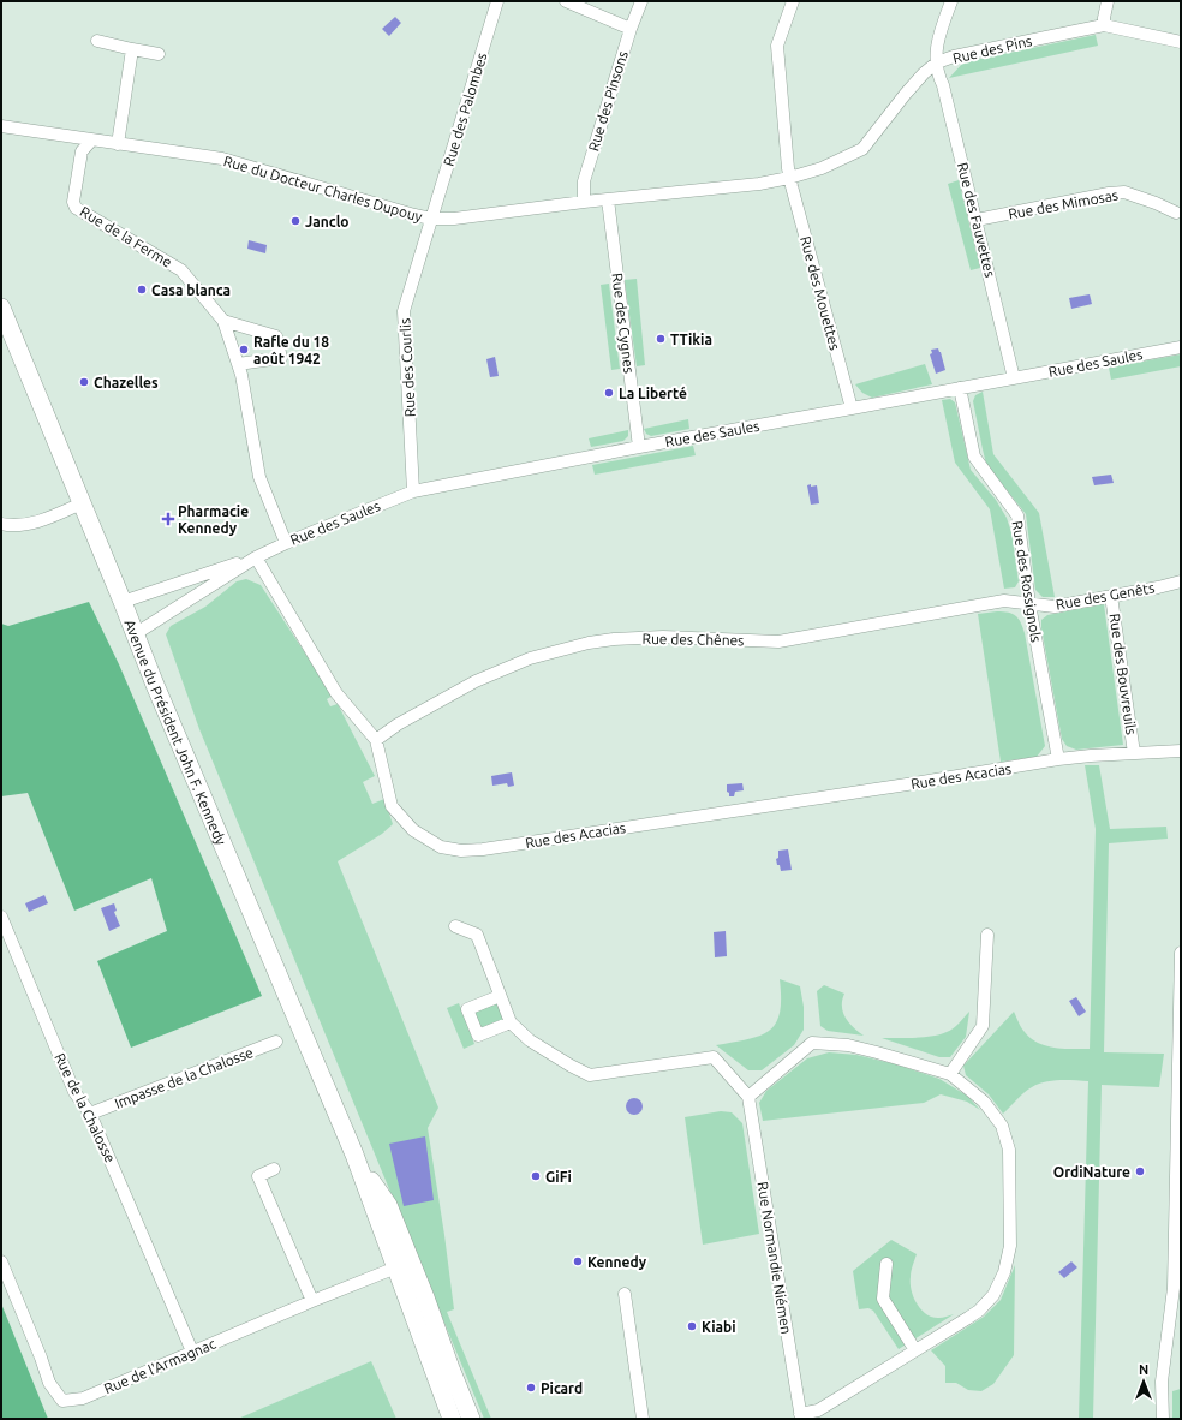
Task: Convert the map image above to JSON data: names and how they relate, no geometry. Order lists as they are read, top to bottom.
{
  "streets": {
    "main road": ["Avenue du Président John F. Kennedy"],
    "street": [
      "Rue des Pins",
      "Rue des Pinsons",
      "Rue des Palombes",
      "Rue du Docteur Charles Dupouy",
      "Rue des Mimosas",
      "Rue des Fauvettes",
      "Rue de la Ferme",
      "Rue des Mouettes",
      "Rue des Cygnes",
      "Rue des Saules",
      "Rue des Courlis",
      "Rue des Rossignols",
      "Rue des Genêts",
      "Rue des Chênes",
      "Rue des Bouvreuils",
      "Rue des Acacias",
      "Impasse de la Chalosse",
      "Rue de la Chalosse",
      "Rue Normandie Niémen",
      "Rue de l'Armagnac"
    ]
  },
  "crossings": [
    ["Rue des Pins", "Rue du Docteur Charles Dupouy"],
    ["Rue des Pins", "Rue des Fauvettes"],
    ["Rue des Pins", "Rue des Mouettes"],
    ["Rue des Pinsons", "Rue du Docteur Charles Dupouy"],
    ["Rue des Palombes", "Rue du Docteur Charles Dupouy"],
    ["Rue des Palombes", "Rue des Courlis"],
    ["Rue du Docteur Charles Dupouy", "Rue de la Ferme"],
    ["Rue du Docteur Charles Dupouy", "Rue des Mouettes"],
    ["Rue du Docteur Charles Dupouy", "Rue des Cygnes"],
    ["Rue du Docteur Charles Dupouy", "Rue des Courlis"],
    ["Rue des Mimosas", "Rue des Fauvettes"],
    ["Rue des Fauvettes", "Rue des Saules"],
    ["Rue de la Ferme", "Rue des Saules"],
    ["Rue des Mouettes", "Rue des Saules"],
    ["Rue des Cygnes", "Rue des Saules"],
    ["Rue des Saules", "Rue des Courlis"],
    ["Rue des Saules", "Rue des Rossignols"],
    ["Rue des Saules", "Avenue du Président John F. Kennedy"],
    ["Rue des Saules", "Rue des Acacias"],
    ["Rue des Rossignols", "Rue des Genêts"],
    ["Rue des Rossignols", "Rue des Chênes"],
    ["Rue des Rossignols", "Rue des Acacias"],
    ["Rue des Genêts", "Rue des Chênes"],
    ["Rue des Genêts", "Rue des Bouvreuils"],
    ["Rue des Chênes", "Rue des Acacias"],
    ["Rue des Bouvreuils", "Rue des Acacias"],
    ["Avenue du Président John F. Kennedy", "Rue de l'Armagnac"],
    ["Impasse de la Chalosse", "Rue de la Chalosse"],
    ["Rue de la Chalosse", "Rue de l'Armagnac"]
  ],
  "places": {
    "other": [
      "Janclo",
      "Casa blanca",
      "TTikia",
      "Rafle du 18 août 1942",
      "Chazelles",
      "La Liberté",
      "OrdiNature",
      "GiFi",
      "Kennedy",
      "Kiabi",
      "Picard"
    ],
    "health": ["Pharmacie Kennedy"]
  },
  "north": "top"
}
